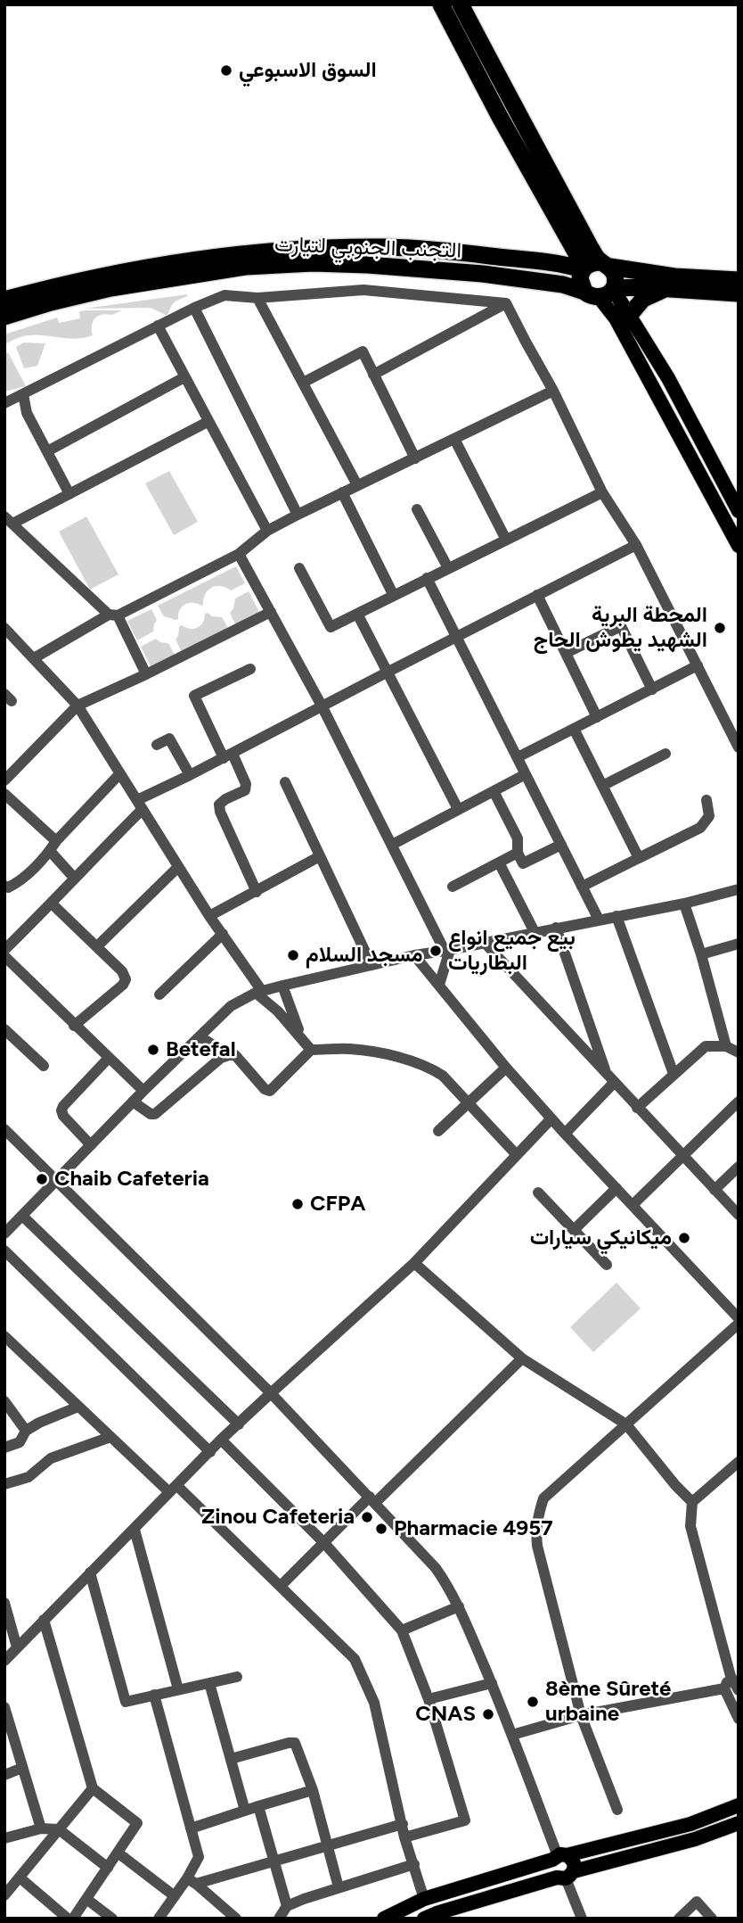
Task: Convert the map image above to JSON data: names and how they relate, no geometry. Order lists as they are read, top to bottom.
{
  "streets": {
    "highway": ["التجنب الجنوبي لتيارت"]
  },
  "places": [
    "السوق الاسبوعي",
    "المحطة البرية الشهيد يطوش الحاج",
    "بيع جميع انواع البطاريات",
    "مسجد السلام",
    "Betefal",
    "Chaib Cafeteria",
    "CFPA",
    "ميكانيكي سيارات",
    "Zinou Cafeteria",
    "Pharmacie 4957",
    "8ème Sûreté urbaine",
    "CNAS"
  ]
}
